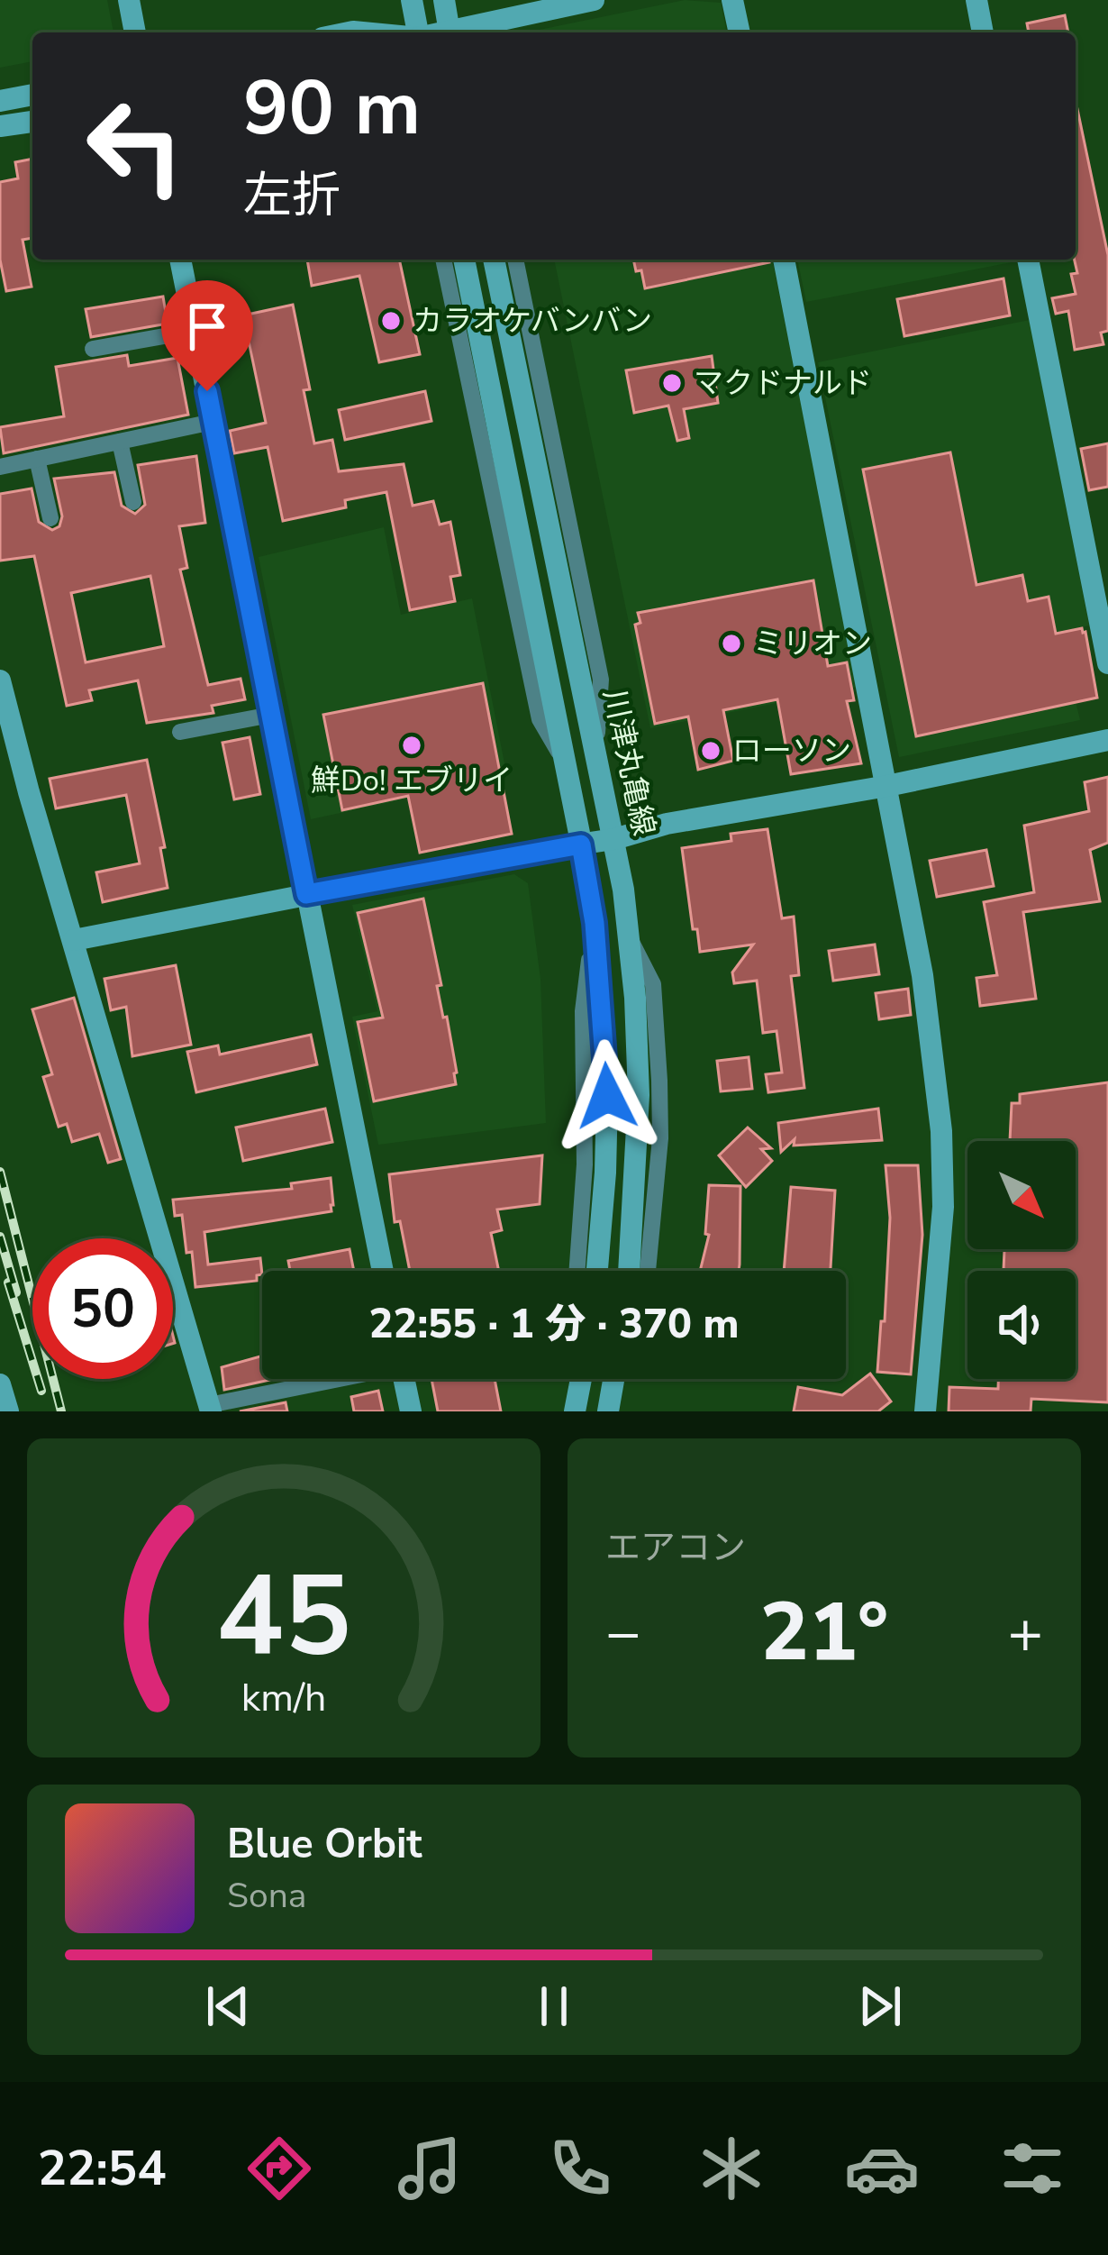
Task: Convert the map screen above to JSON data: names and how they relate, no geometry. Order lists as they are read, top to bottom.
{
  "streets": {
    "street": ["川津丸亀線"]
  },
  "places": [
    "カラオケバンバン",
    "マクドナルド",
    "ミリオン",
    "鮮Do! エブリイ",
    "ローソン"
  ],
  "north": "bottom right",
  "page": {
    "turn": ["90 m", "左折"],
    "limit": "50",
    "trip": "22:55 · 1 分 · 370 m",
    "tile": "エアコン",
    "heat": ["−", "21°", "+"],
    "song": ["Blue Orbit", "Sona"],
    "tabs": "22:54",
    "gauge": ["45", "km/h"]
  }
}
